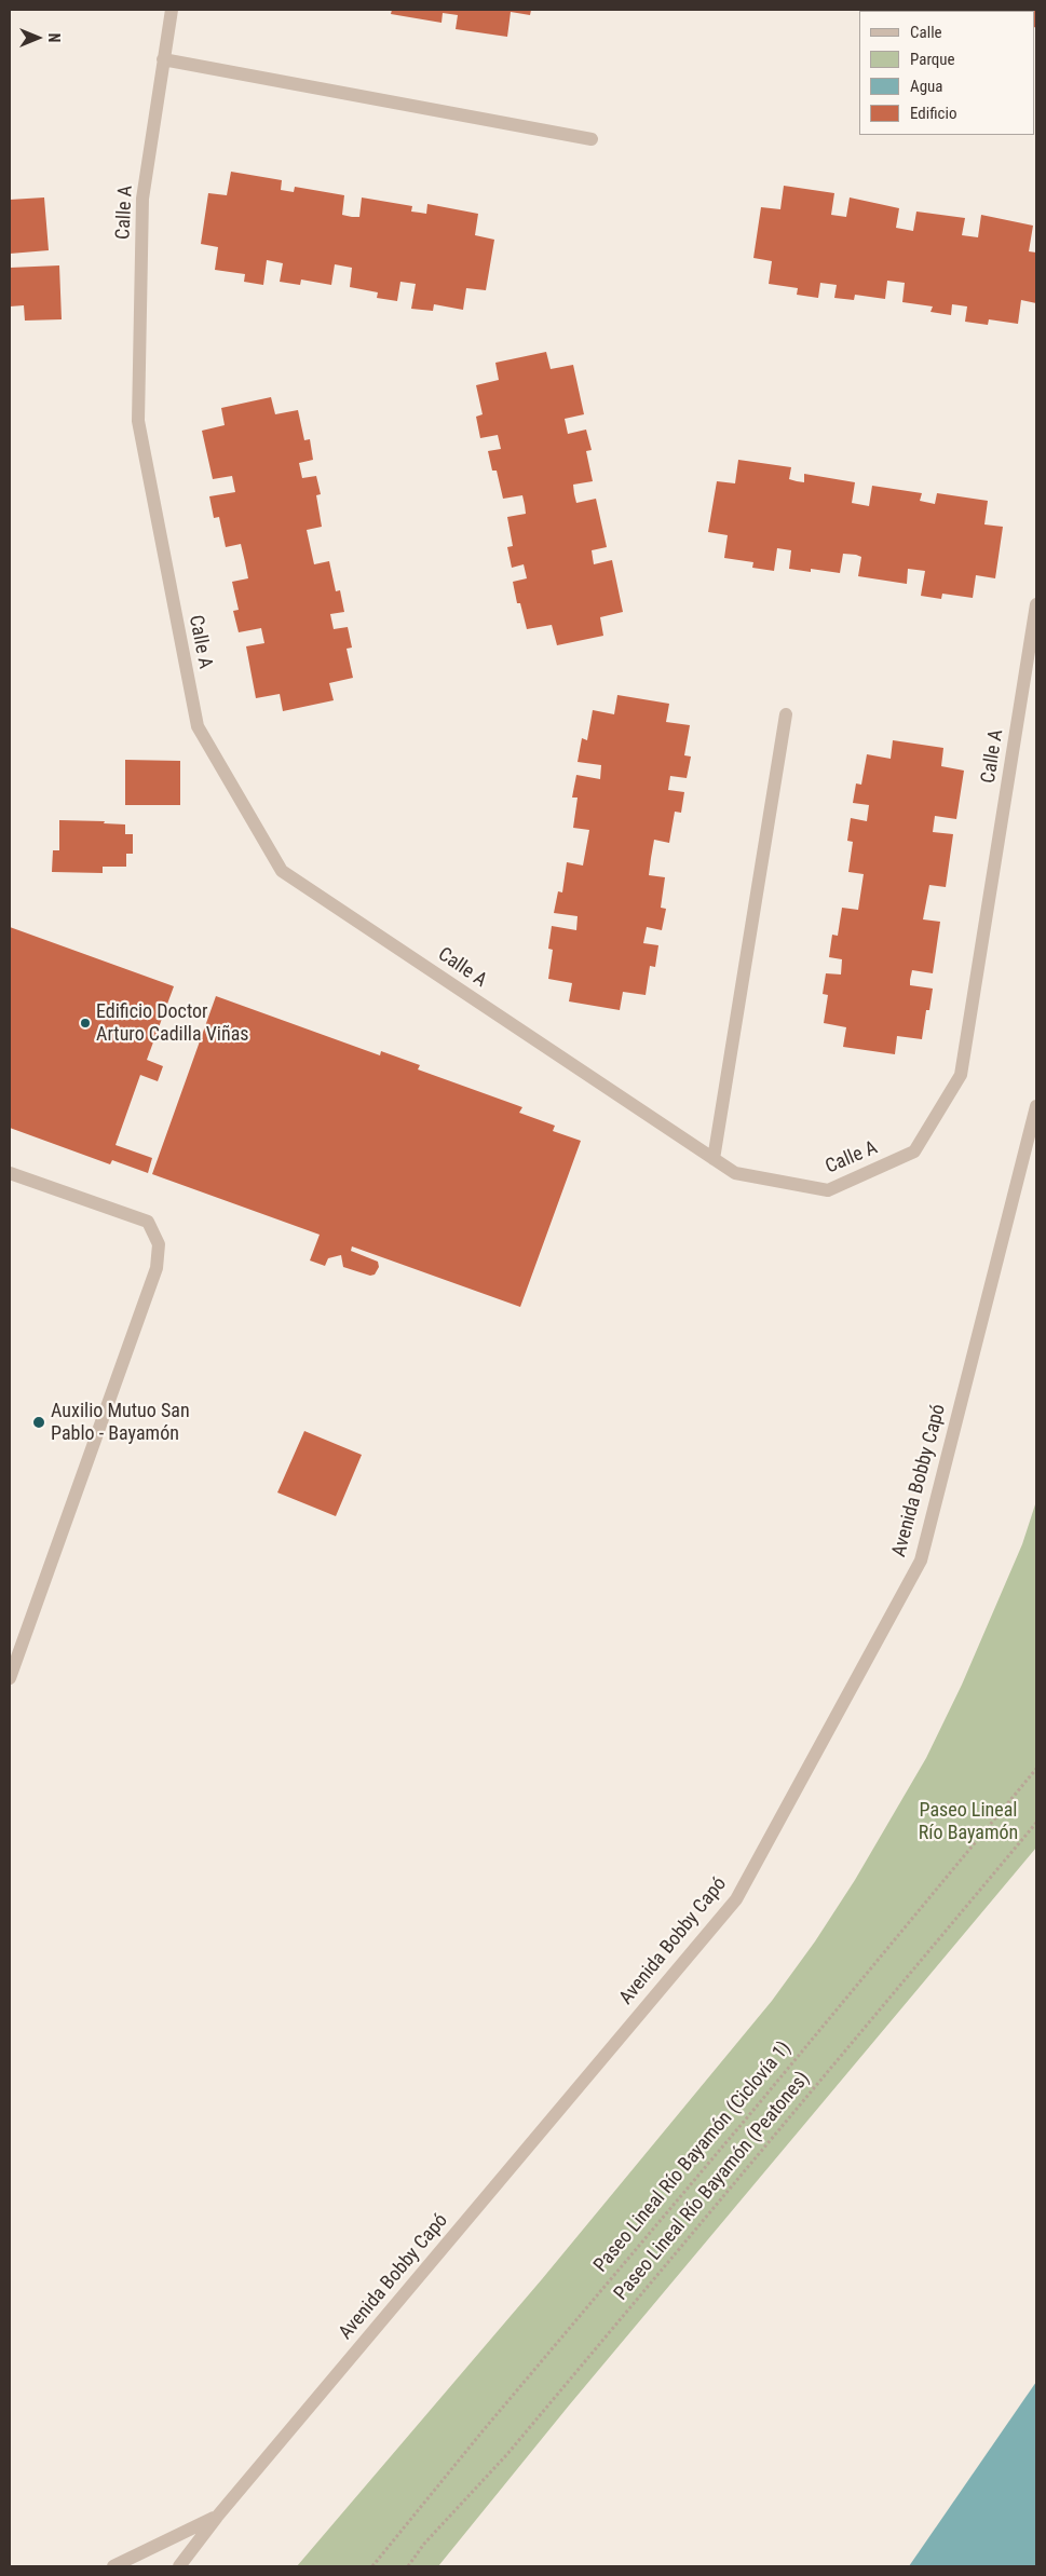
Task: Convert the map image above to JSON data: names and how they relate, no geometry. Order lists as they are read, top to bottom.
{
  "streets": {
    "street": ["Calle A", "Avenida Bobby Capó"],
    "path": ["Paseo Lineal Río Bayamón (Ciclovía 1)", "Paseo Lineal Río Bayamón (Peatones)"]
  },
  "parks": ["Paseo Lineal Río Bayamón"],
  "places": ["Edificio Doctor Arturo Cadilla Viñas", "Auxilio Mutuo San Pablo - Bayamón"],
  "legend": [
    "Calle",
    "Parque",
    "Agua",
    "Edificio"
  ],
  "north": "right"
}
